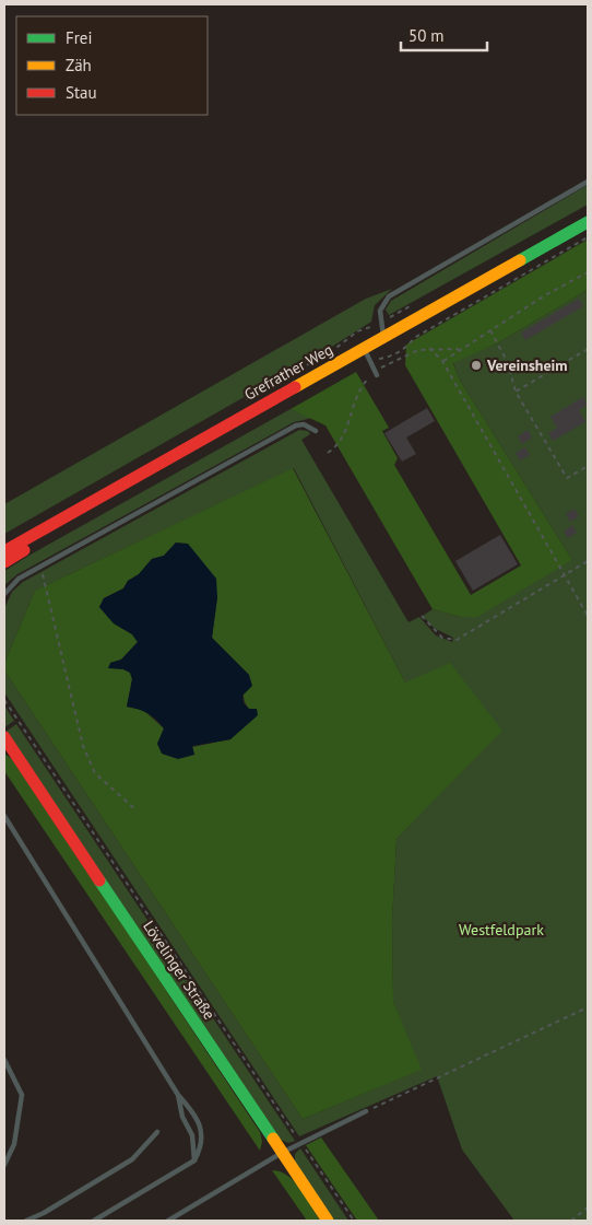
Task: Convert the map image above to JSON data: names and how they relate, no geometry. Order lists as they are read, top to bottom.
{
  "streets": {
    "main road": ["Grefrather Weg", "Lövelinger Straße"]
  },
  "parks": ["Westfeldpark"],
  "places": ["Vereinsheim"],
  "legend": ["Frei", "Zäh", "Stau"],
  "scale_bar": "50 m"
}
